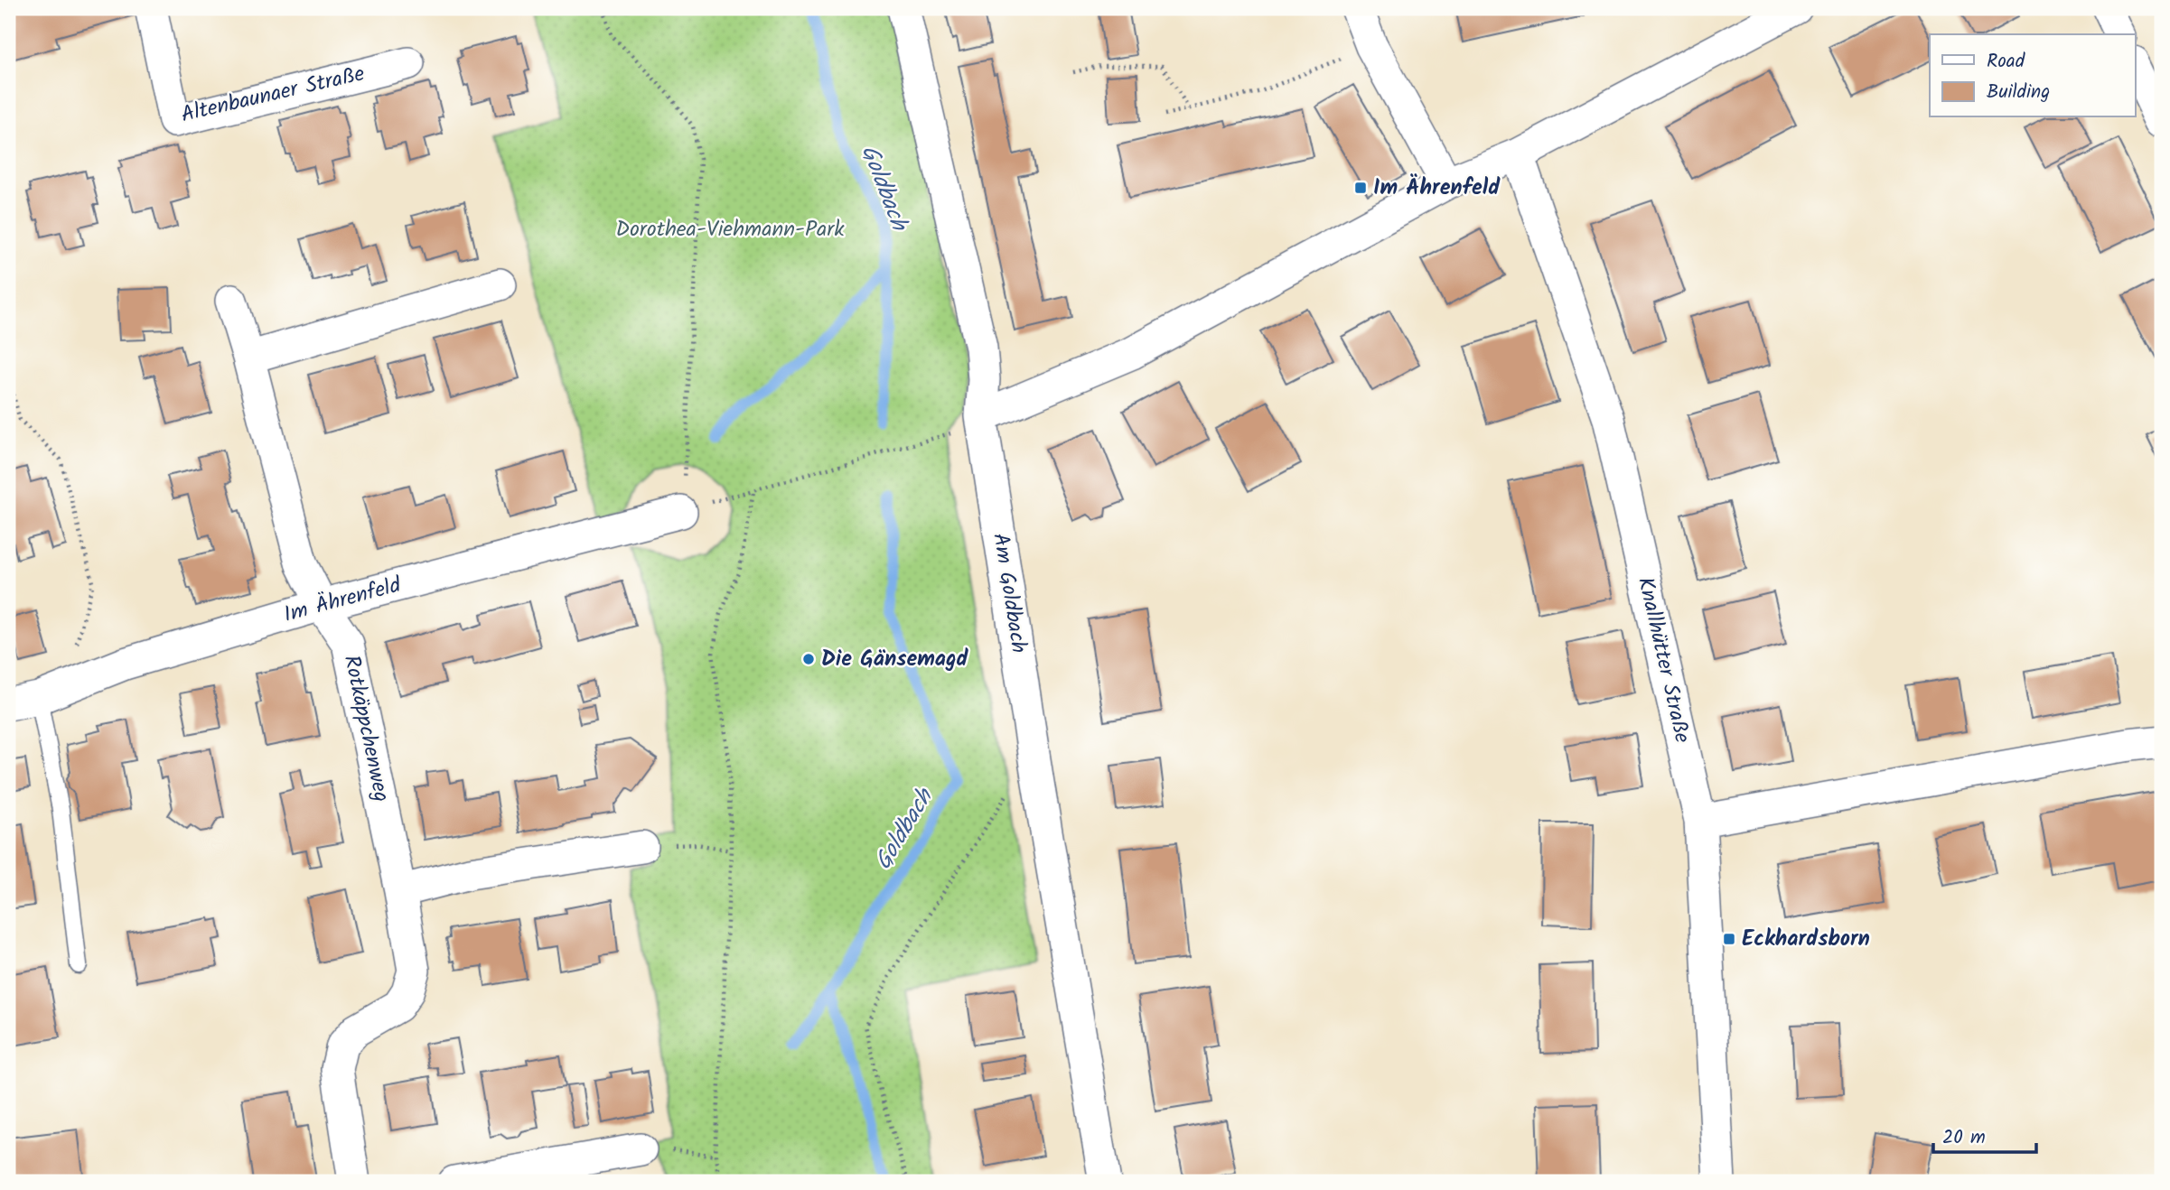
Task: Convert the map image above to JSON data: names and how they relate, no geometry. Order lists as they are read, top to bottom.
{
  "streets": {
    "street": [
      "Altenbaunaer Straße",
      "Am Goldbach",
      "Im Ährenfeld",
      "Knallhütter Straße",
      "Rotkäppchenweg"
    ]
  },
  "crossings": [
    ["Im Ährenfeld", "Rotkäppchenweg"]
  ],
  "water": ["Goldbach"],
  "parks": ["Dorothea-Viehmann-Park"],
  "places": {
    "transit": ["Im Ährenfeld", "Eckhardsborn"],
    "other": ["Die Gänsemagd"]
  },
  "legend": ["Road", "Building"],
  "scale_bar": "20 m"
}
